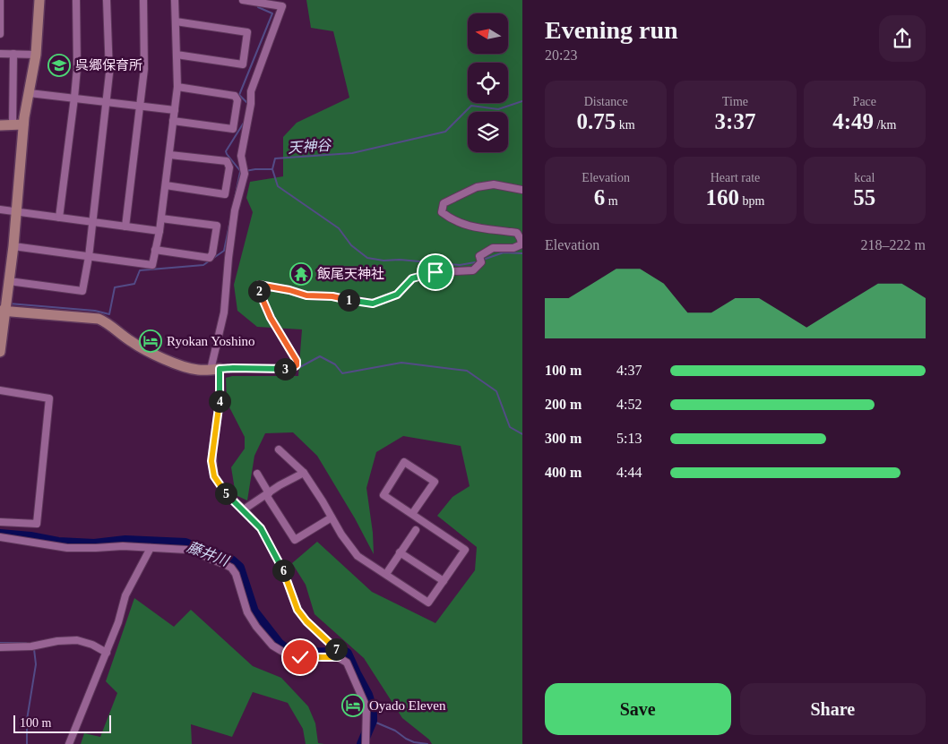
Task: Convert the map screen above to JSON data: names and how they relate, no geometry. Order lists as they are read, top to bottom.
{
  "water": ["天神谷", "藤井川"],
  "places": {
    "school or university": ["呉郷保育所"],
    "temple": ["飯尾天神社"],
    "hotel": ["Ryokan Yoshino", "Oyado Eleven"]
  },
  "scale_bar": "100 m",
  "north": "left",
  "page": {
    "heading": ["Evening run", "20:23"],
    "stats": [
      ["Distance", "0.75 km"],
      ["Time", "3:37"],
      ["Pace", "4:49 /km"],
      ["Elevation", "6 m"],
      ["Heart rate", "160 bpm"],
      ["kcal", "55"]
    ],
    "chart": ["Elevation", "218–222 m"],
    "pins": [
      "2",
      "1",
      "3",
      "4",
      "5",
      "6",
      "7"
    ],
    "list": [
      {
        "name": "100 m",
        "note": "4:37"
      },
      {
        "name": "200 m",
        "note": "4:52"
      },
      {
        "name": "300 m",
        "note": "5:13"
      },
      {
        "name": "400 m",
        "note": "4:44"
      }
    ],
    "buttons": ["Save", "Share"],
    "scale": "100 m"
  }
}
